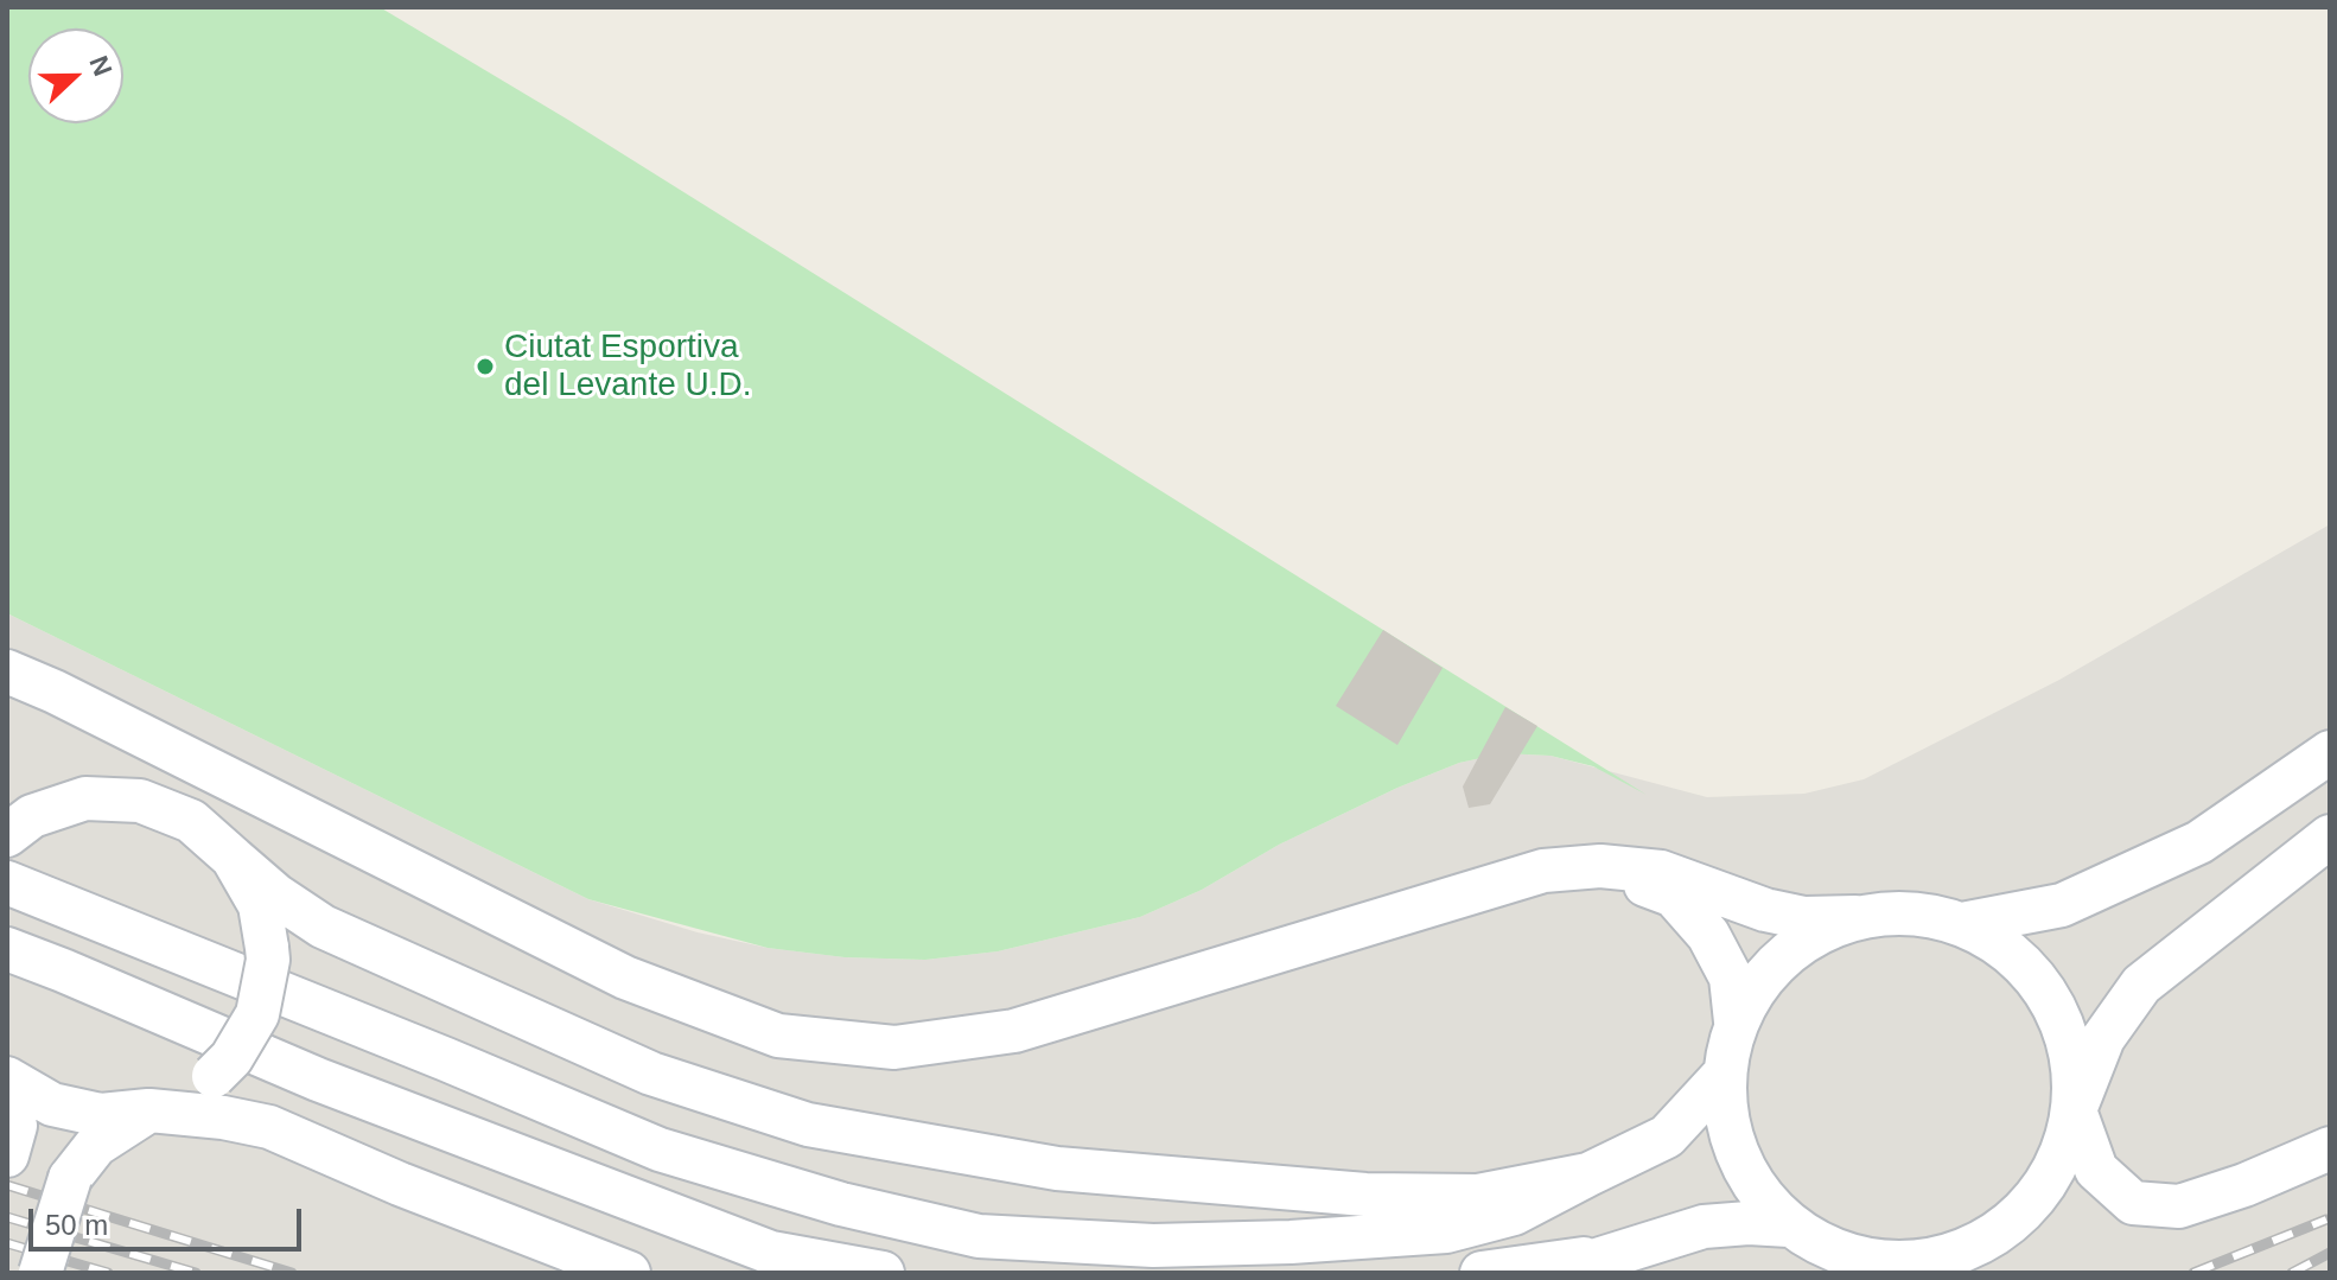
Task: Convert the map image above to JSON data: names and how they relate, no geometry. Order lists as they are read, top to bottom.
{
  "places": ["Ciutat Esportiva del Levante U.D."],
  "scale_bar": "50 m",
  "north": "right"
}
